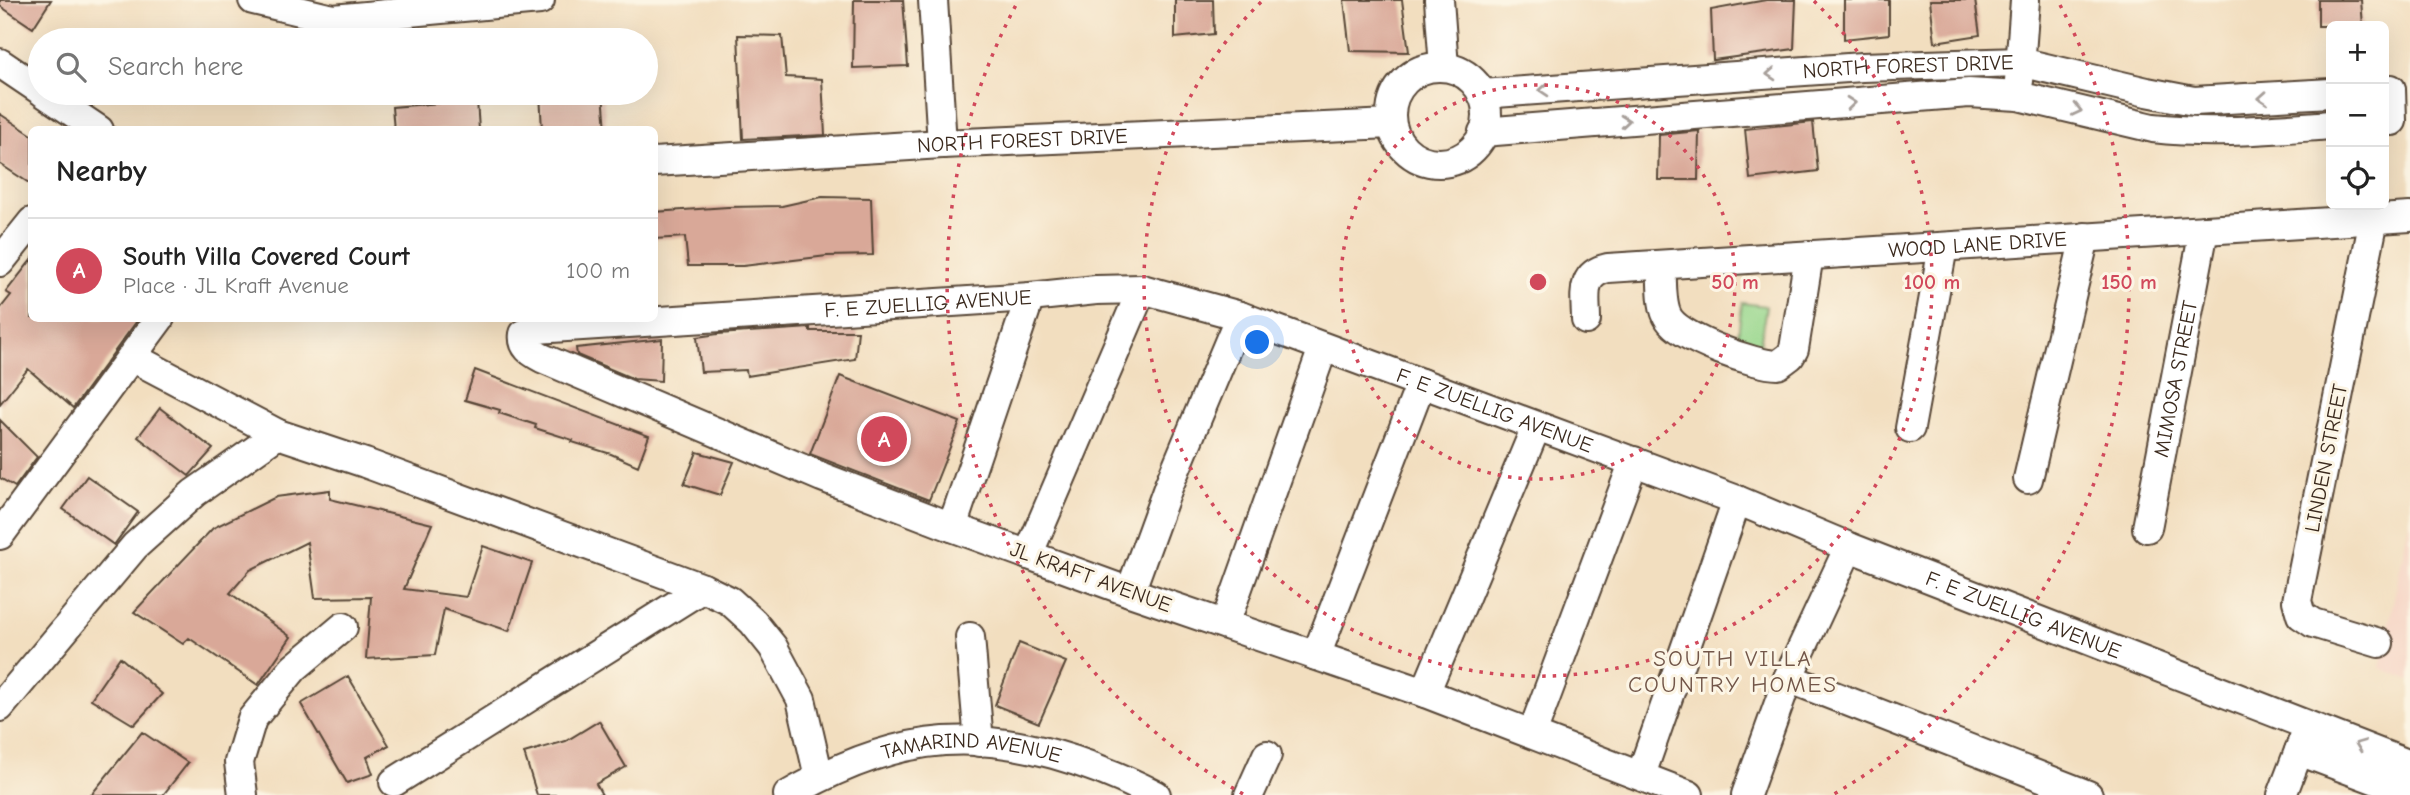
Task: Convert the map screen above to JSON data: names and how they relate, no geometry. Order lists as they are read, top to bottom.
{
  "streets": {
    "street": [
      "NORTH FOREST DRIVE",
      "WOOD LANE DRIVE",
      "F. E ZUELLIG AVENUE",
      "MIMOSA STREET",
      "LINDEN STREET",
      "JL KRAFT AVENUE",
      "TAMARIND AVENUE"
    ]
  },
  "crossings": [
    ["WOOD LANE DRIVE", "MIMOSA STREET"],
    ["WOOD LANE DRIVE", "LINDEN STREET"],
    ["F. E ZUELLIG AVENUE", "JL KRAFT AVENUE"]
  ],
  "districts": ["SOUTH VILLA COUNTRY HOMES"],
  "page": {
    "map_buttons": ["+", "−"],
    "search": "Search here",
    "heading": "Nearby",
    "list": [
      {
        "mark": "A",
        "name": "South Villa Covered Court",
        "note": "Place · JL Kraft Avenue",
        "value": "100 m"
      }
    ],
    "pins": "A"
  },
  "rings": ["50 m", "100 m", "150 m"]
}
